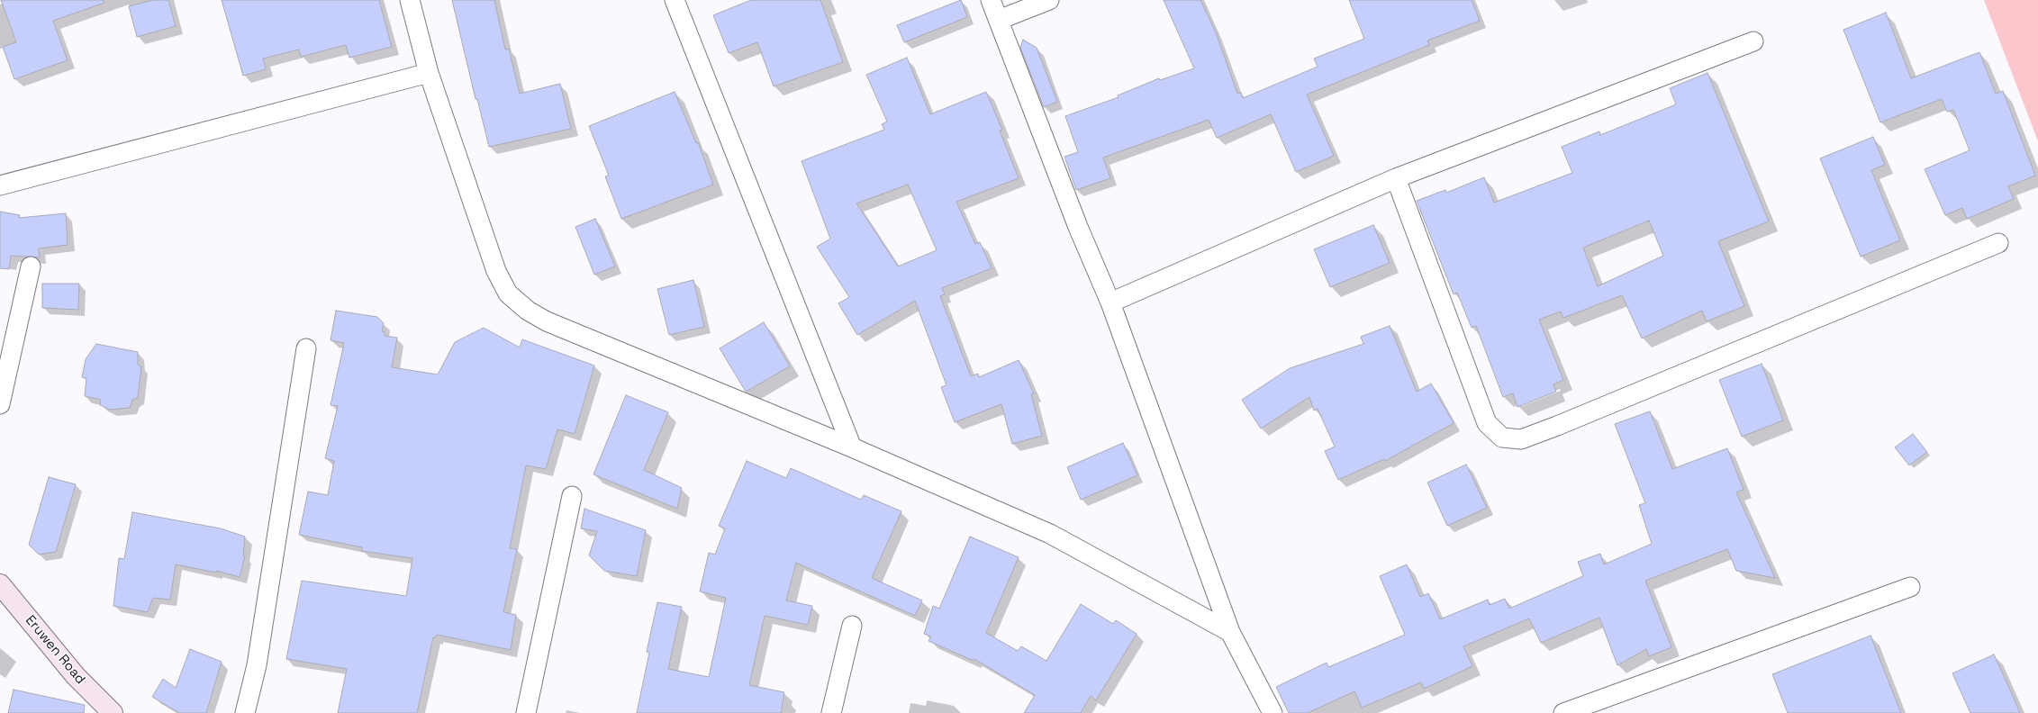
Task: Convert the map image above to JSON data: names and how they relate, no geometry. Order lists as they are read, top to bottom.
{
  "streets": {
    "street": ["Eruwen Road"]
  }
}
